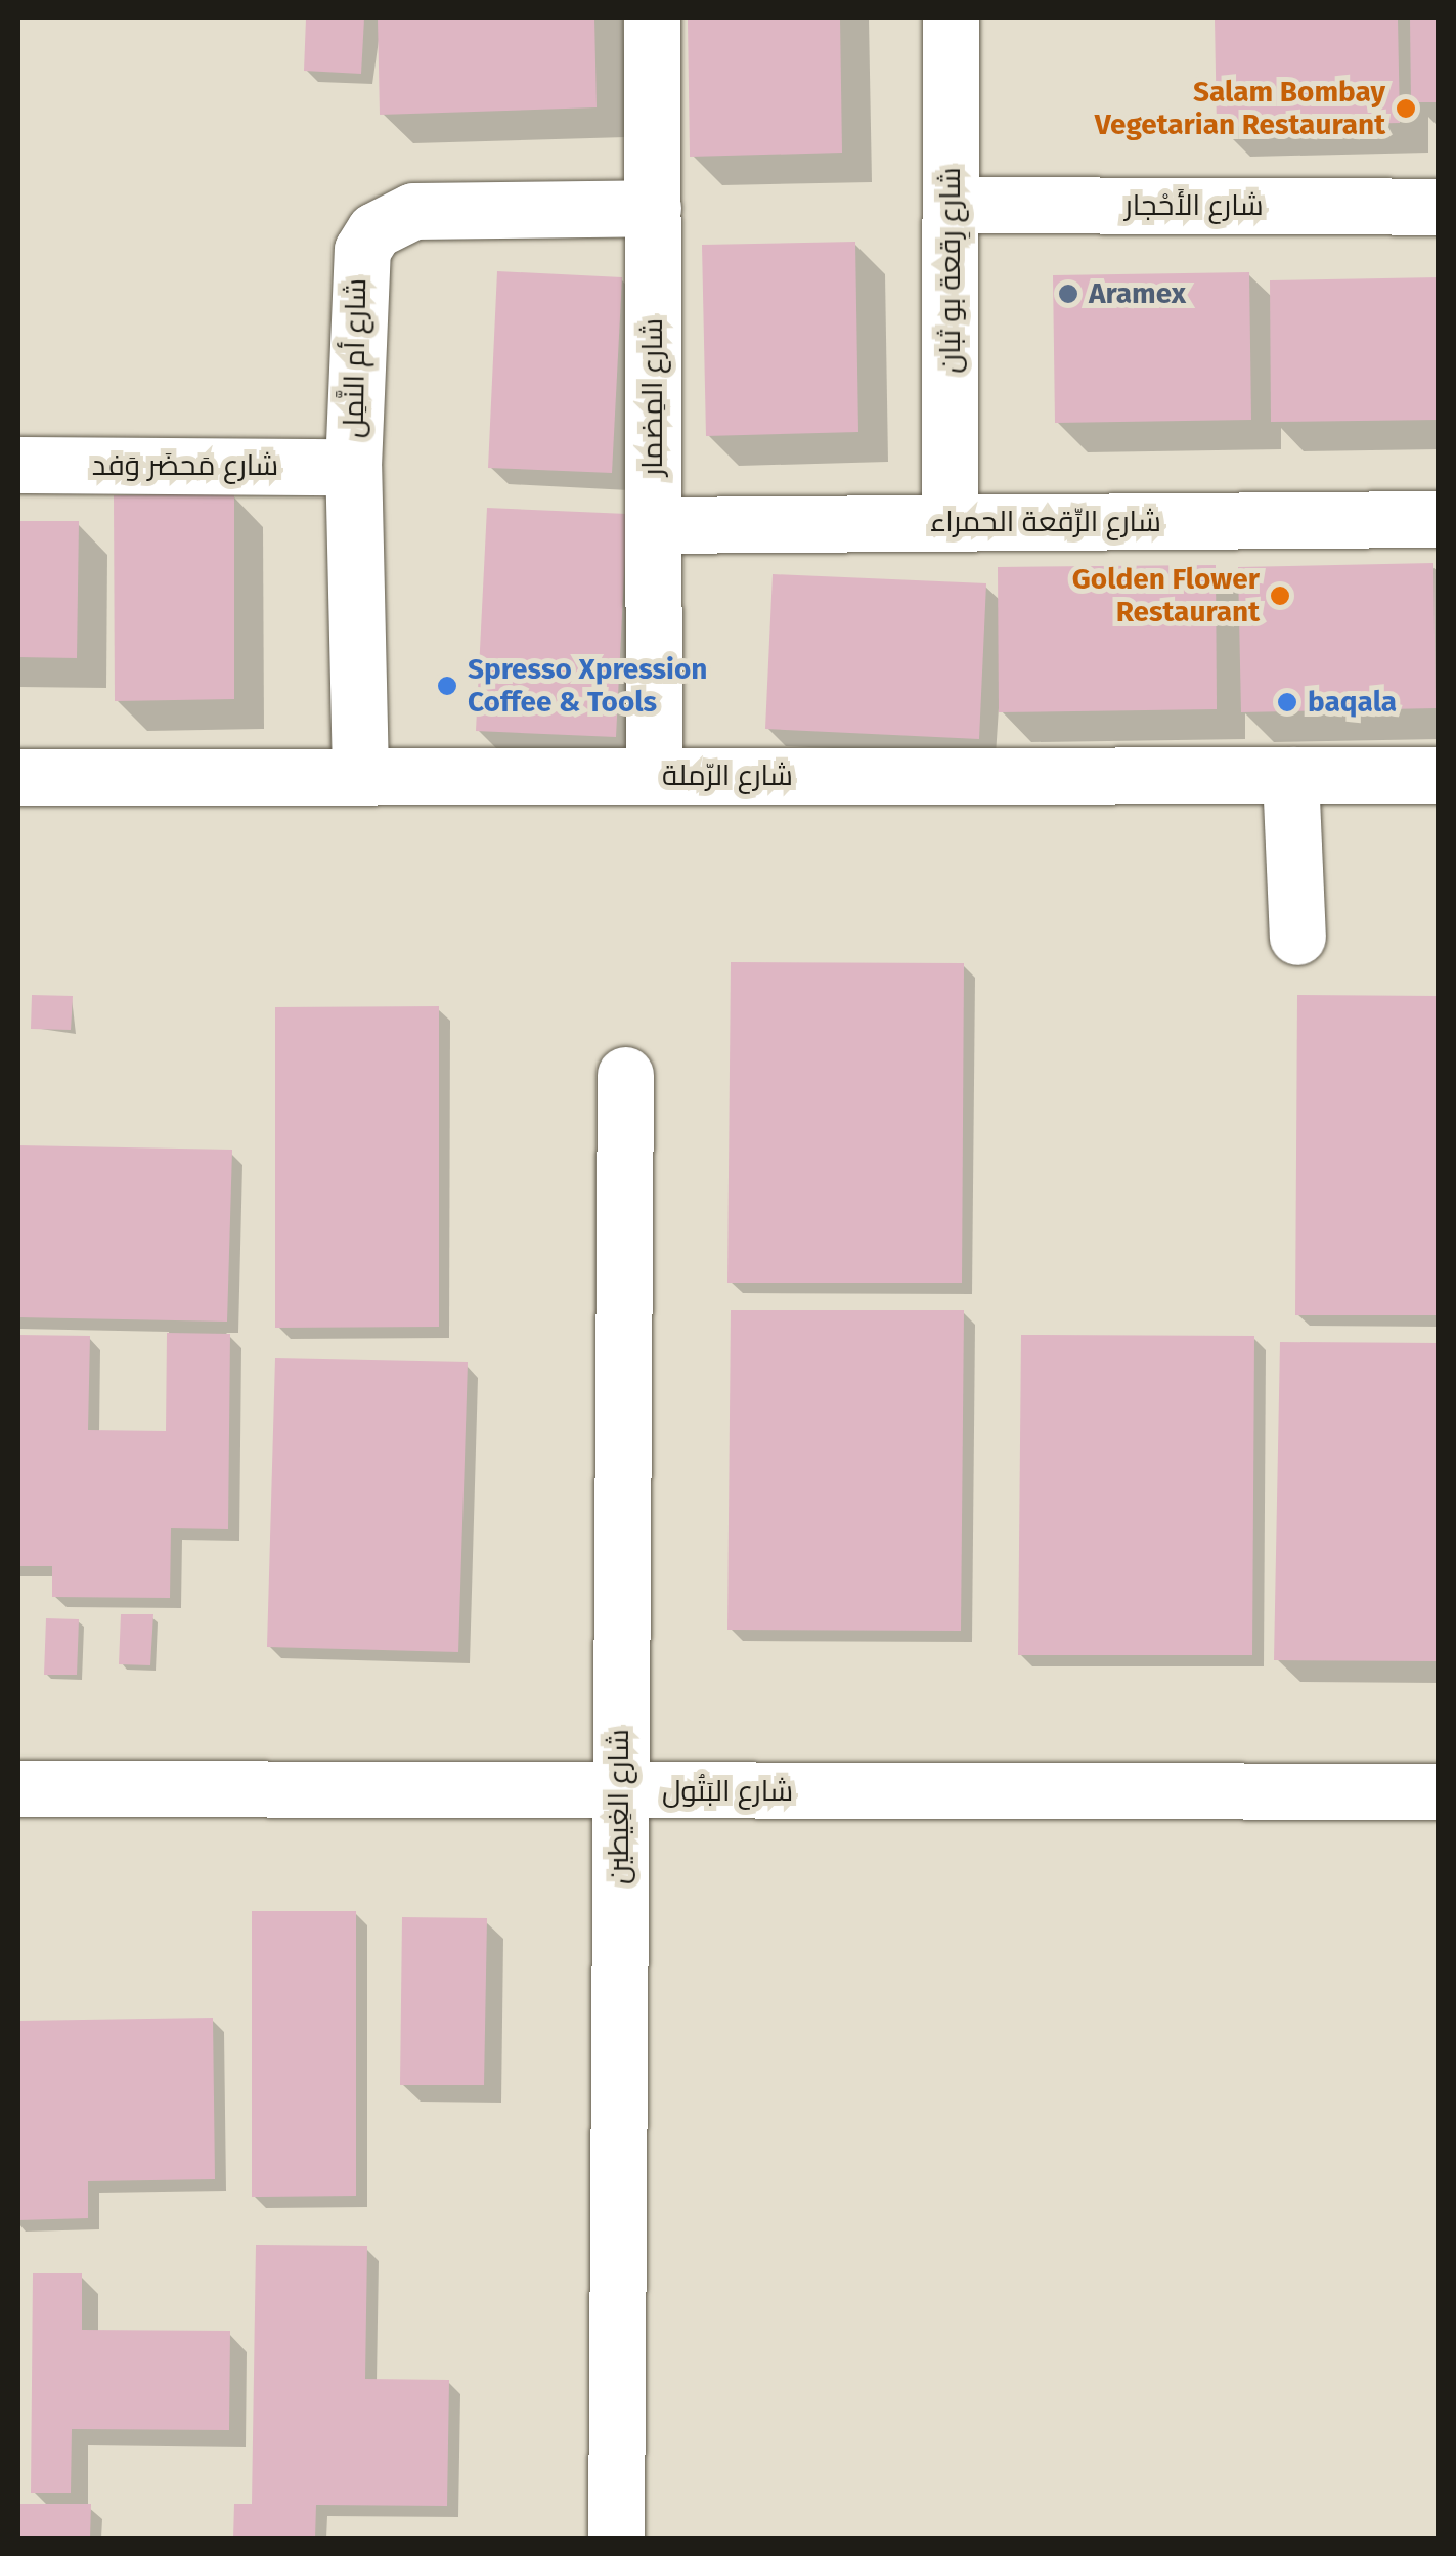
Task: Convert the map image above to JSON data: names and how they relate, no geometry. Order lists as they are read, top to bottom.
{
  "streets": {
    "street": [
      "شارع الأَحْجار",
      "شارع رِقعة بو ثبان",
      "شارع أم النَّمِل",
      "شارع المِضمار",
      "شارع مَحضَر وَفد",
      "شارع الرِّقعة الحمراء",
      "شارع الرّملة",
      "شارع البَتُول",
      "شارع الغِيطين"
    ]
  },
  "crossings": [
    ["شارع الأَحْجار", "شارع رِقعة بو ثبان"],
    ["شارع رِقعة بو ثبان", "شارع الرِّقعة الحمراء"],
    ["شارع أم النَّمِل", "شارع المِضمار"],
    ["شارع أم النَّمِل", "شارع مَحضَر وَفد"],
    ["شارع أم النَّمِل", "شارع الرّملة"],
    ["شارع المِضمار", "شارع الرِّقعة الحمراء"],
    ["شارع المِضمار", "شارع الرّملة"],
    ["شارع البَتُول", "شارع الغِيطين"]
  ],
  "places": [
    "Salam Bombay Vegetarian Restaurant",
    "Aramex",
    "Golden Flower Restaurant",
    "Spresso Xpression Coffee & Tools",
    "baqala"
  ]
}
